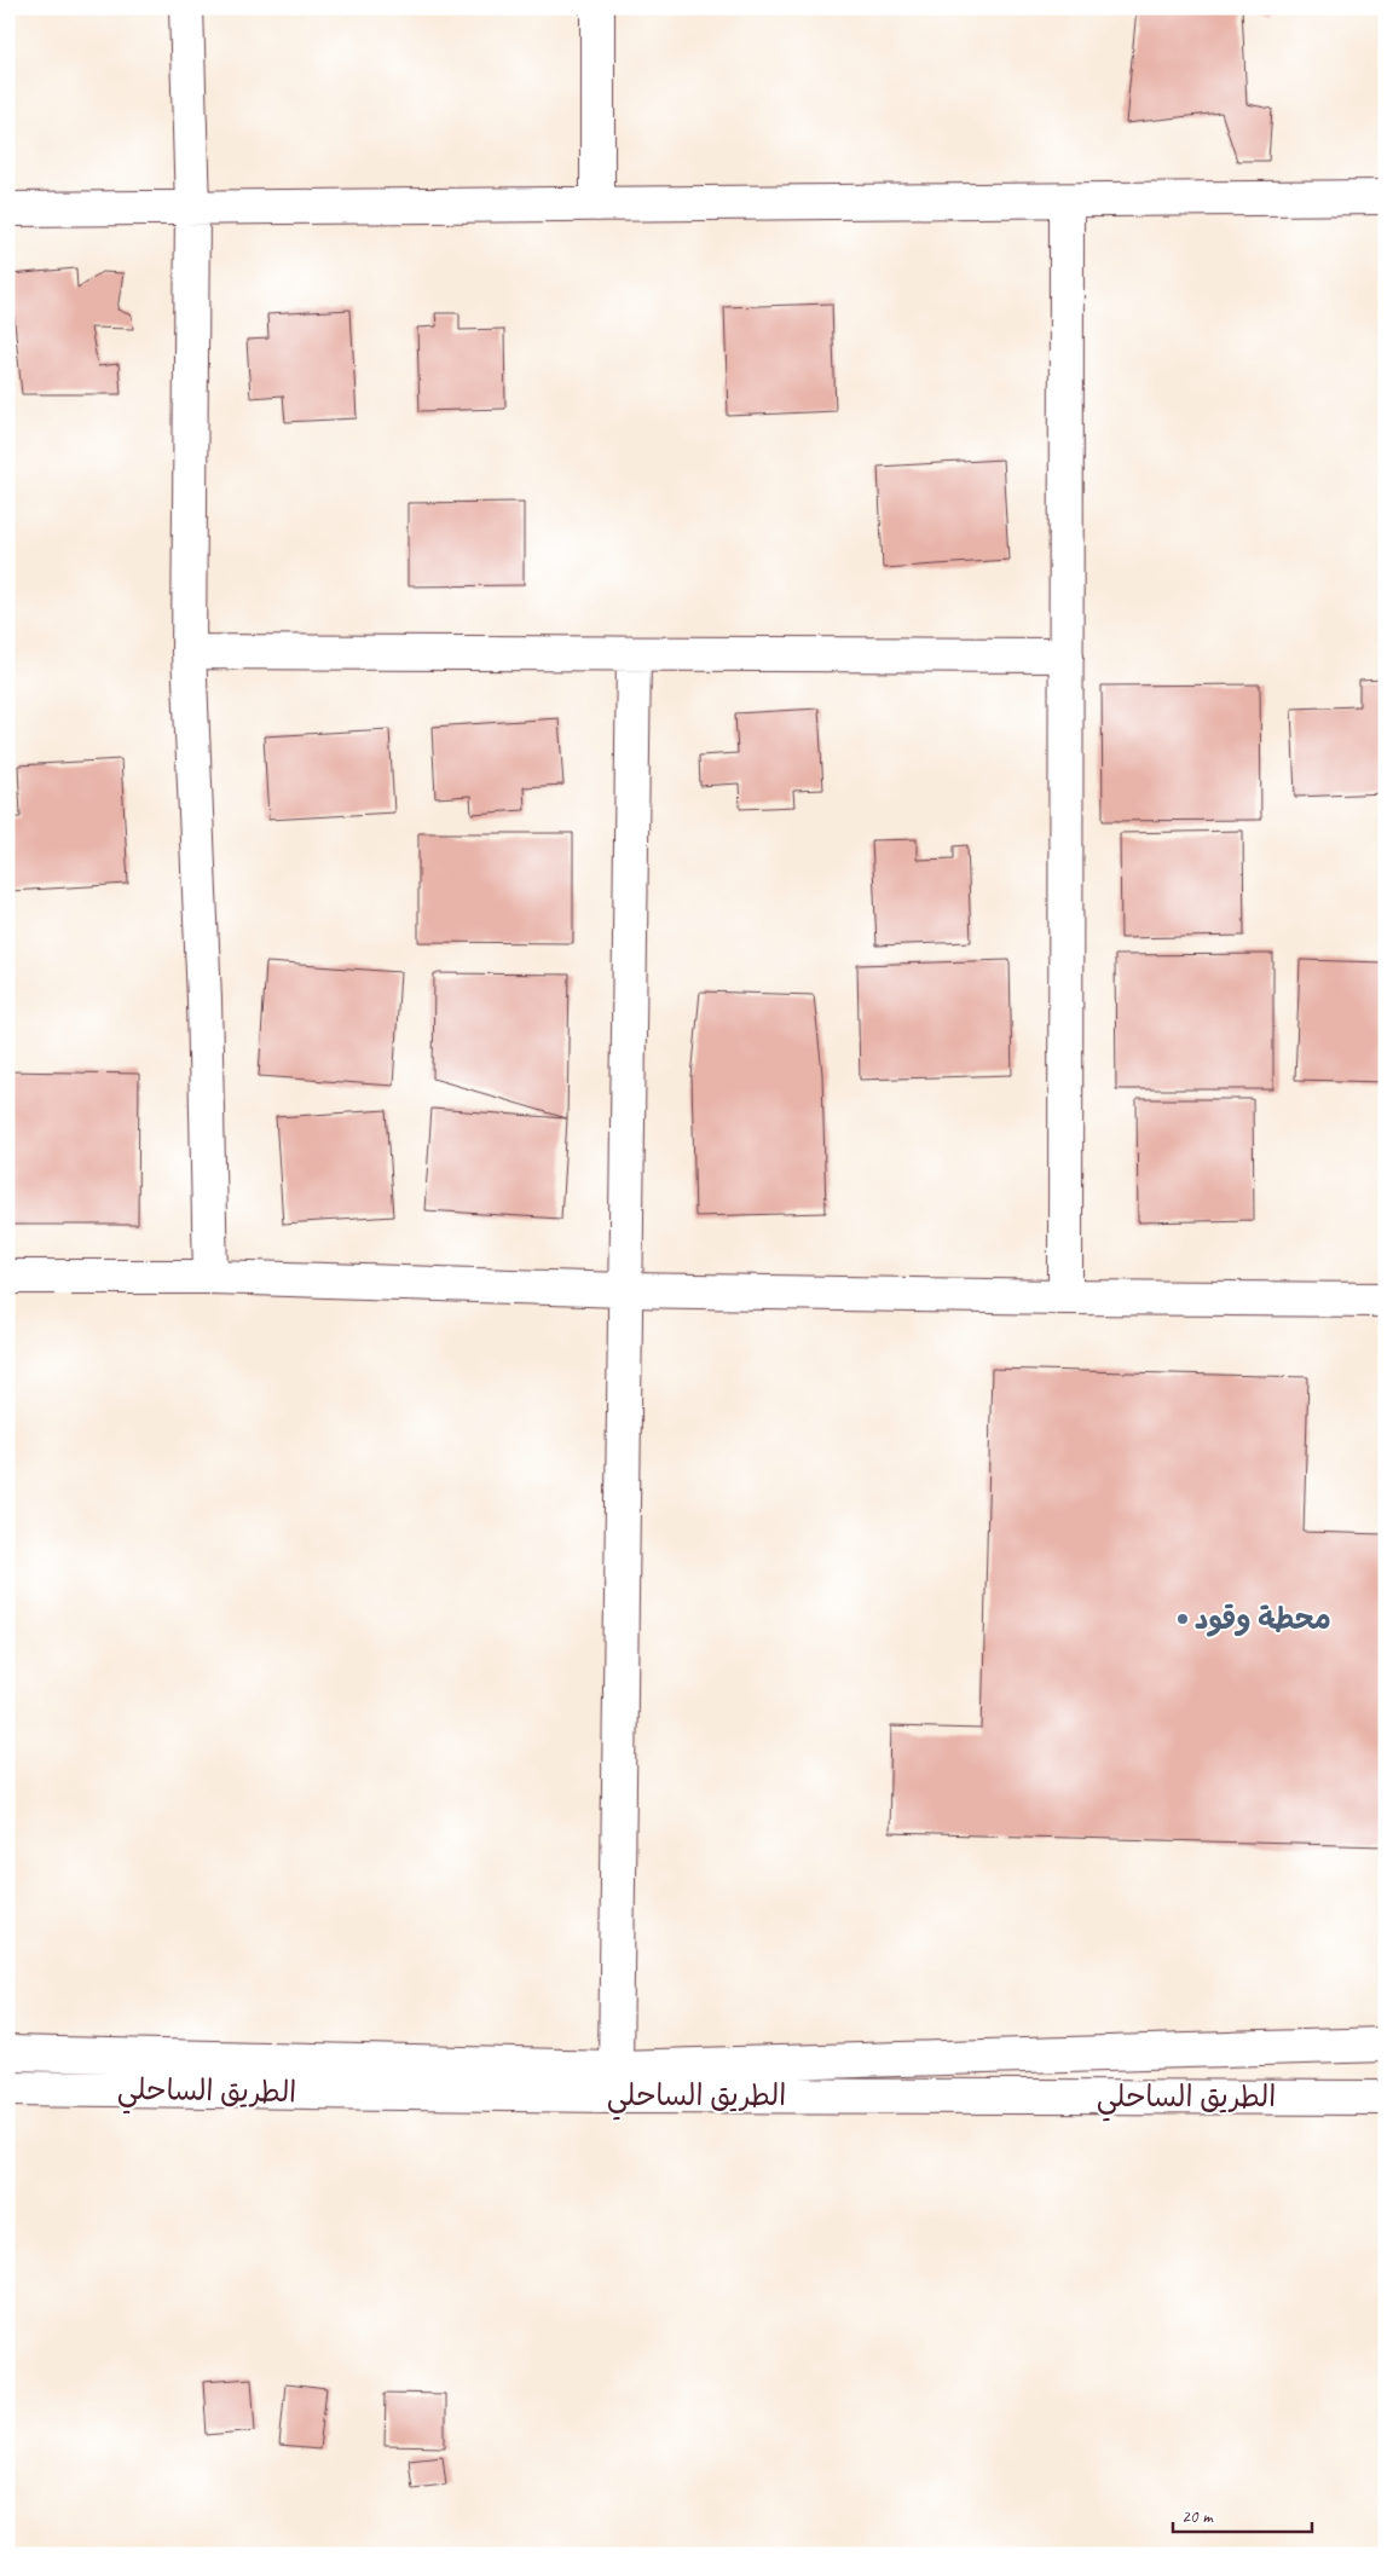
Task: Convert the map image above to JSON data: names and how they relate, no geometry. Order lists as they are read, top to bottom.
{
  "streets": {
    "main road": ["الطريق الساحلي"]
  },
  "places": ["محطة وقود"],
  "scale_bar": "20 m"
}
